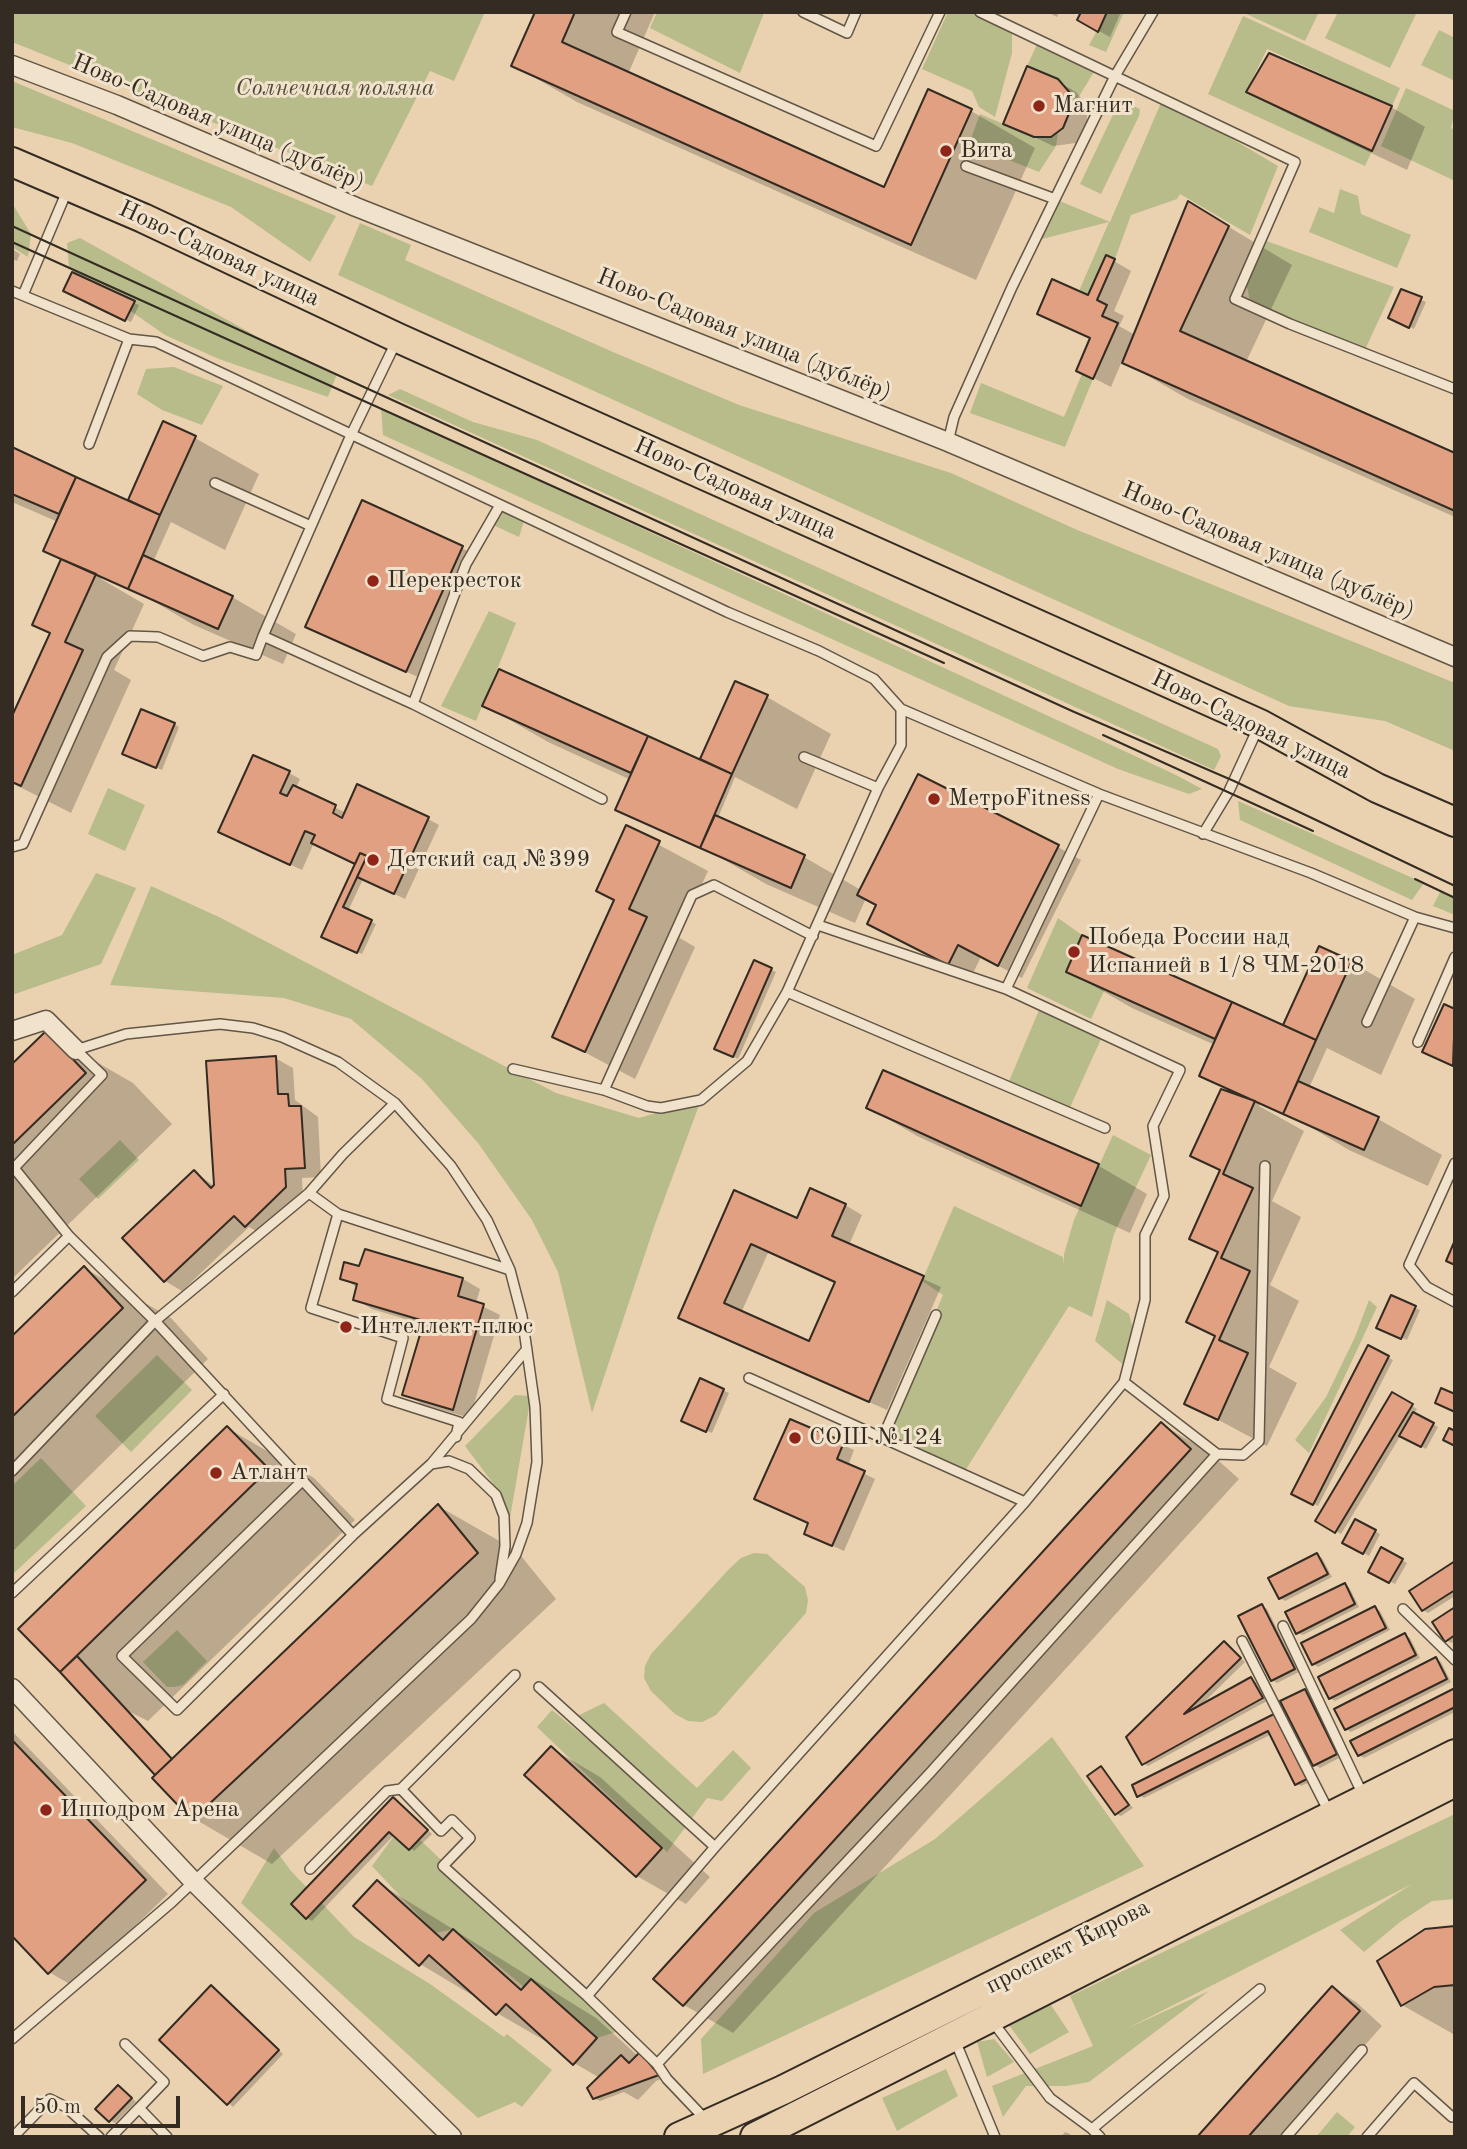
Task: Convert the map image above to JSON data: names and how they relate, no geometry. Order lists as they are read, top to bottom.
{
  "streets": {
    "main road": ["Ново-Садовая улица", "проспект Кирова"],
    "street": ["Ново-Садовая улица (дублёр)"]
  },
  "parks": ["Солнечная поляна"],
  "places": [
    "Магнит",
    "Вита",
    "Перекресток",
    "МетроFitness",
    "Детский сад №399",
    "Победа России над Испанией в 1/8 ЧМ-2018",
    "Интеллект-плюс",
    "СОШ №124",
    "Атлант",
    "Ипподром Арена"
  ],
  "scale_bar": "50 m"
}
